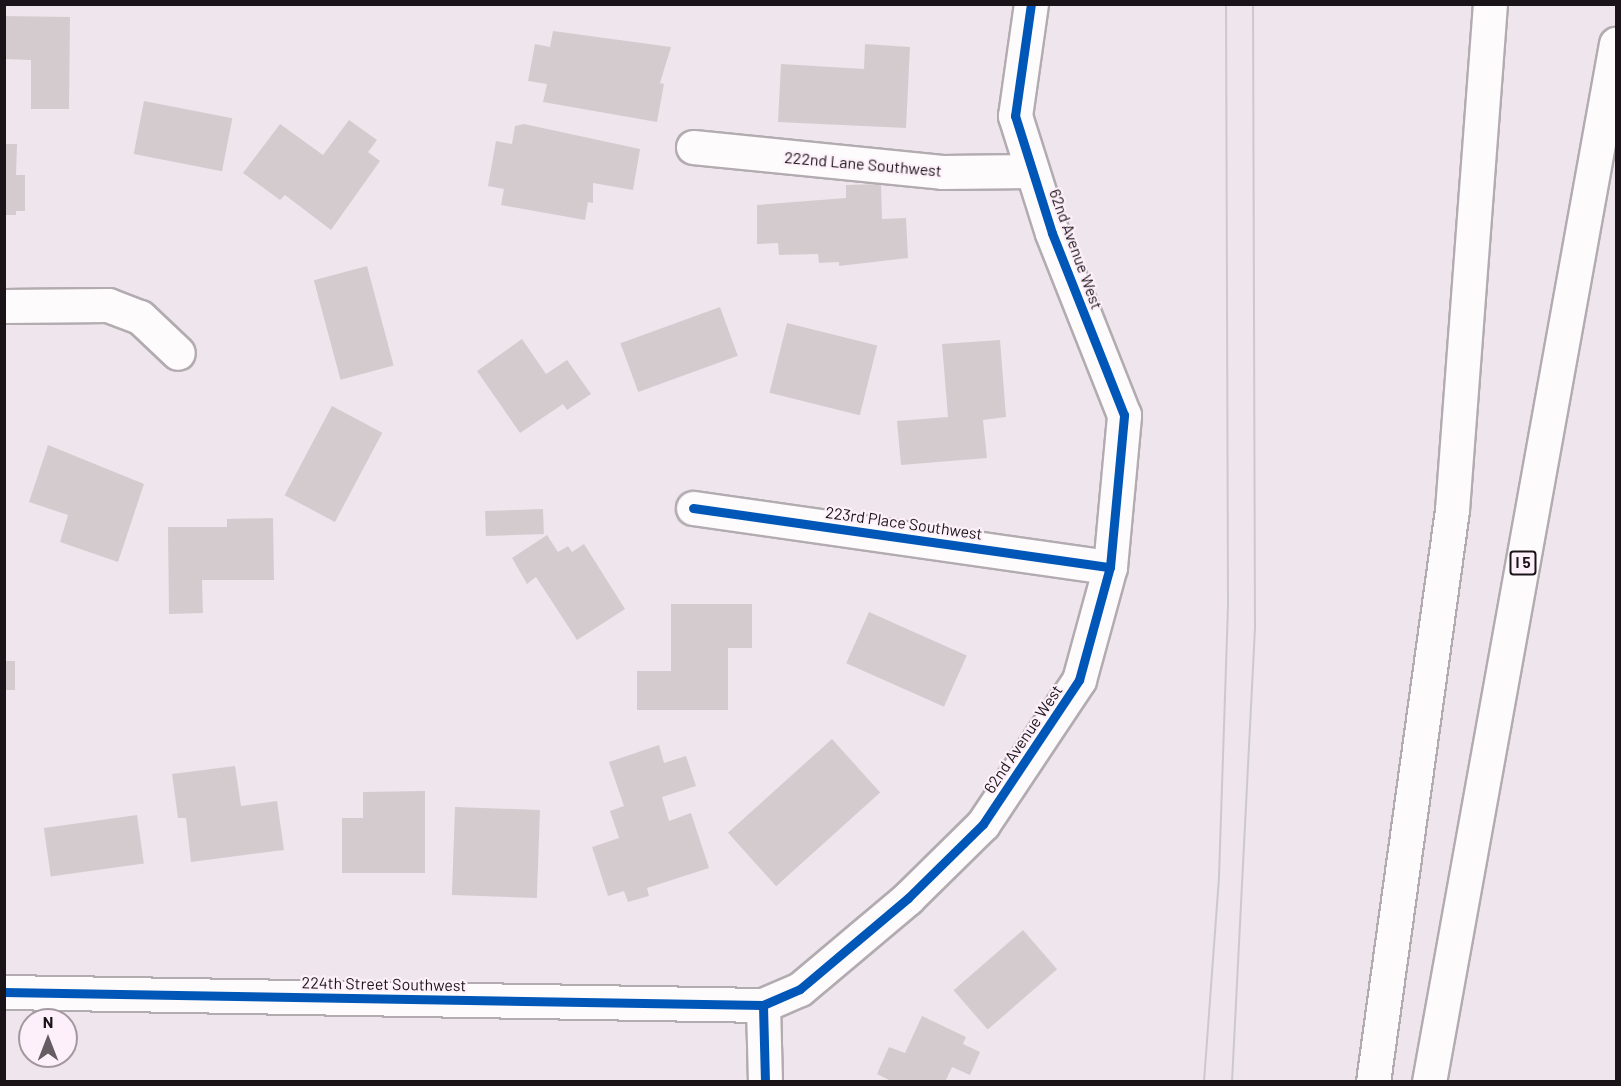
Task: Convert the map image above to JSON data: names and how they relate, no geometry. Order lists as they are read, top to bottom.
{
  "streets": {
    "main road": [
      "222nd Lane Southwest",
      "62nd Avenue West",
      "223rd Place Southwest",
      "I 5",
      "224th Street Southwest"
    ]
  },
  "crossings": [
    ["222nd Lane Southwest", "62nd Avenue West"],
    ["62nd Avenue West", "223rd Place Southwest"],
    ["62nd Avenue West", "224th Street Southwest"]
  ],
  "north": "top"
}
